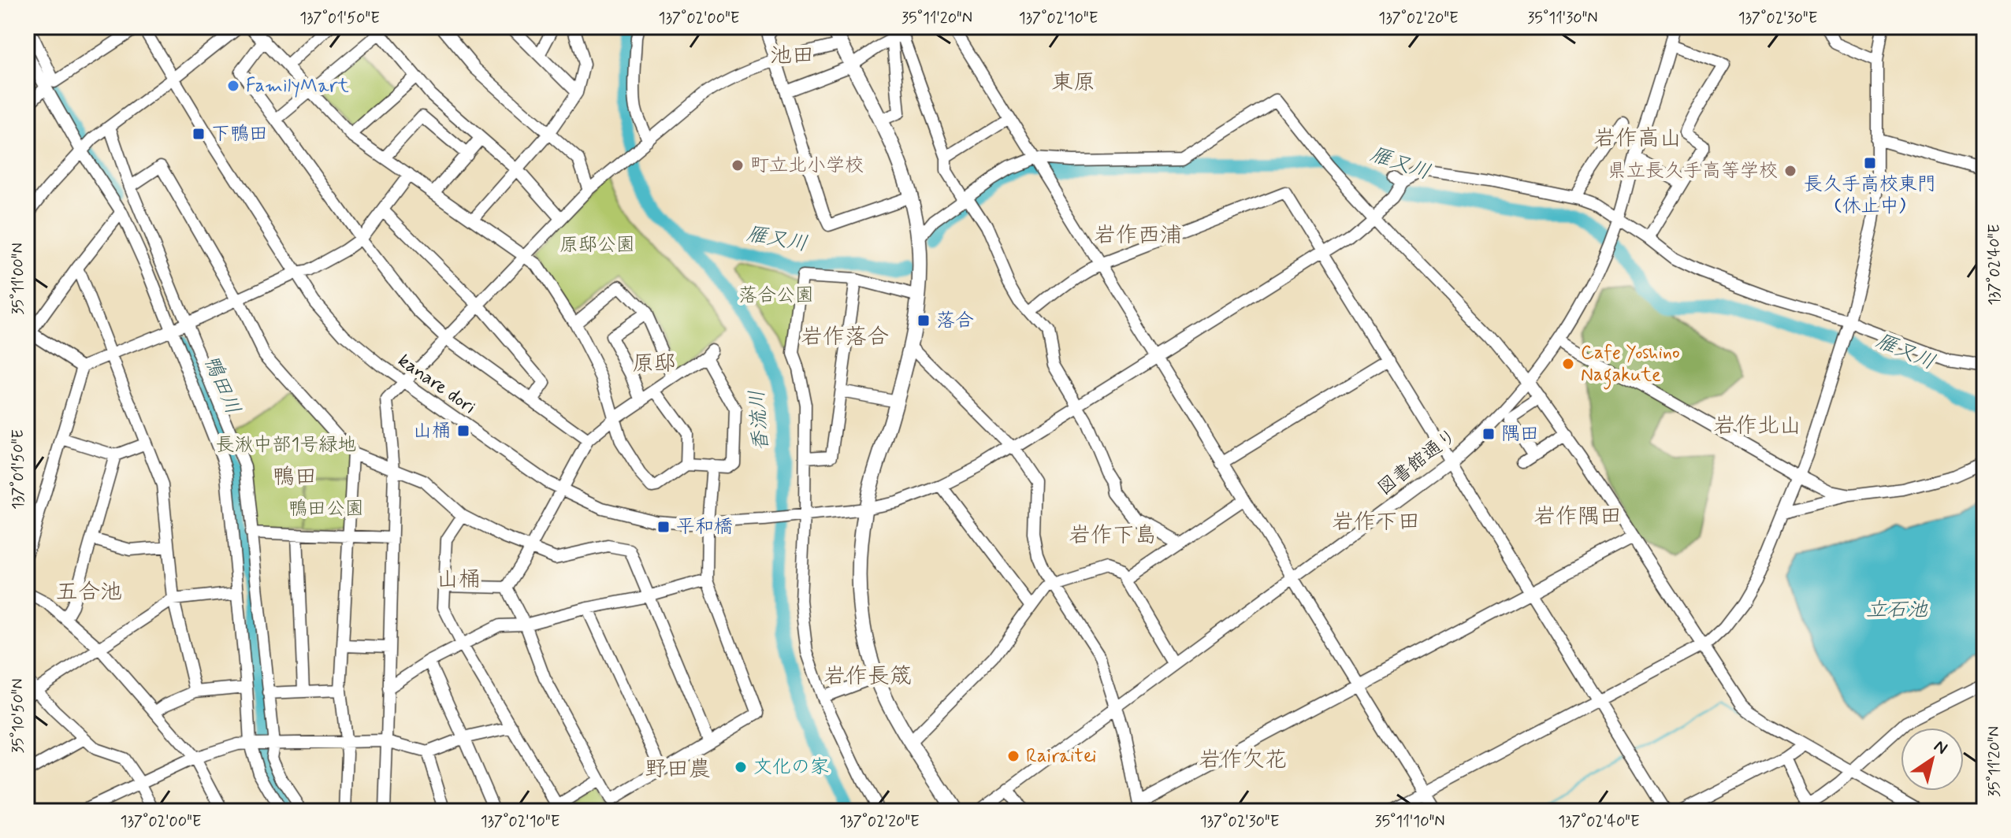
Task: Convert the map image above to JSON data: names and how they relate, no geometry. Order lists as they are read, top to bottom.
{
  "streets": {
    "street": ["kanare dori", "図書館通り"]
  },
  "districts": [
    "池田",
    "東原",
    "岩作高山",
    "岩作西浦",
    "岩作落合",
    "原邸",
    "岩作北山",
    "鴨田",
    "岩作隅田",
    "岩作下田",
    "岩作下島",
    "山桶",
    "五合池",
    "岩作長筬",
    "岩作欠花",
    "野田農"
  ],
  "water": [
    "雁又川",
    "鴨田川",
    "香流川",
    "立石池"
  ],
  "parks": [
    "原邸公園",
    "落合公園",
    "長湫中部1号緑地",
    "鴨田公園"
  ],
  "places": {
    "other": [
      "FamilyMart",
      "町立北小学校",
      "県立長久手高等学校",
      "Cafe Yoshino Nagakute",
      "Rairaitei",
      "文化の家"
    ],
    "transit": [
      "下鴨田",
      "長久手高校東門 (休止中)",
      "落合",
      "山桶",
      "隅田",
      "平和橋"
    ]
  },
  "north": "top right",
  "coordinates": [
    "137°01'50\"E",
    "137°02'00\"E",
    "35°11'20\"N",
    "137°02'10\"E",
    "137°02'20\"E",
    "35°11'30\"N",
    "137°02'30\"E",
    "137°02'40\"E",
    "35°11'00\"N",
    "35°10'50\"N",
    "35°11'10\"N"
  ]
}
